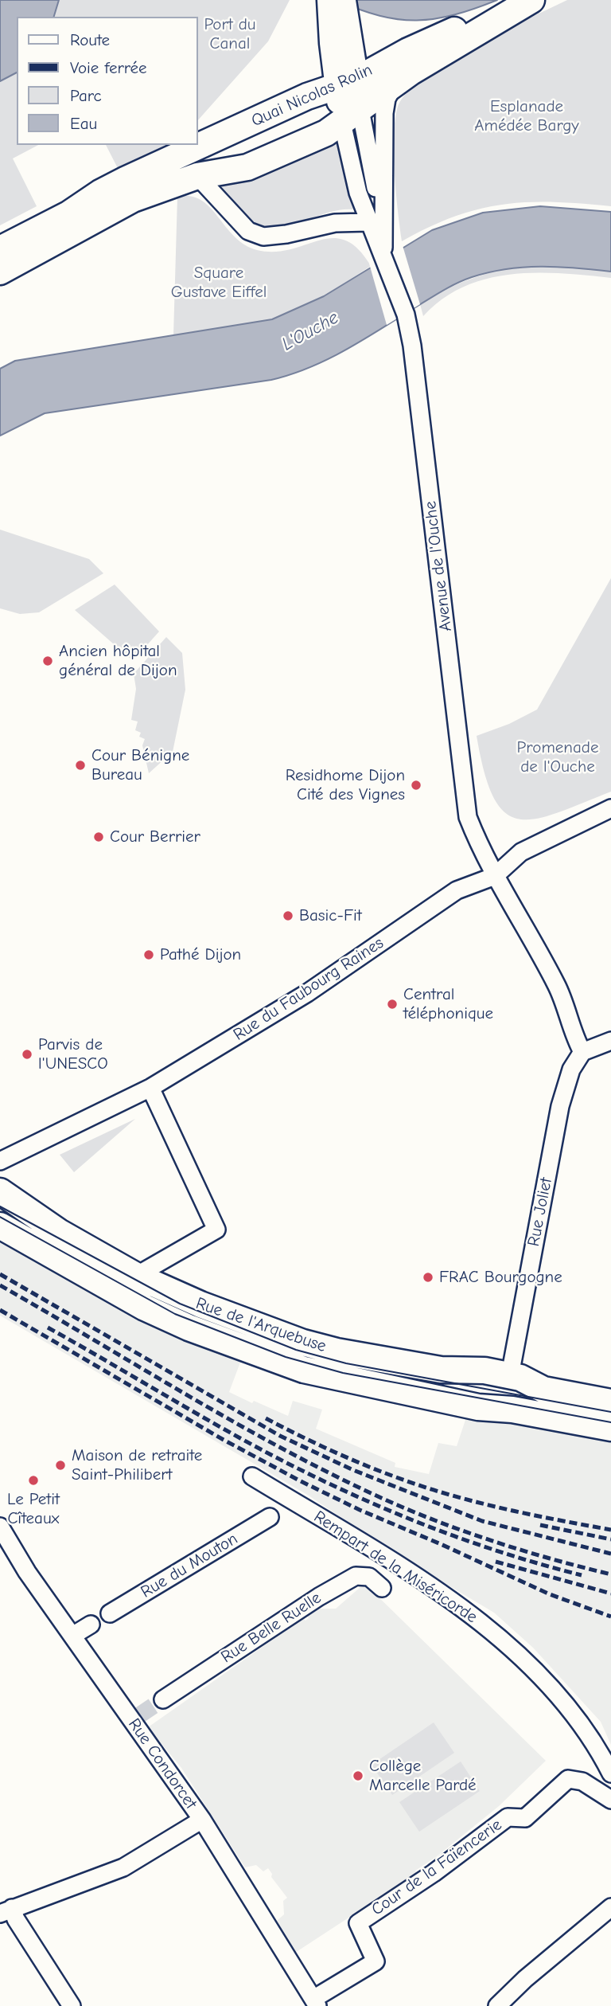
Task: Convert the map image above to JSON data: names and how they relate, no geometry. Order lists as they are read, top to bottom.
{
  "streets": {
    "main road": ["Quai Nicolas Rolin", "Rue de l'Arquebuse"],
    "street": [
      "Avenue de l'Ouche",
      "Rue du Faubourg Raines",
      "Rue Joliet",
      "Rue du Mouton",
      "Rempart de la Miséricorde",
      "Rue Belle Ruelle",
      "Rue Condorcet",
      "Cour de la Faïencerie"
    ]
  },
  "crossings": [
    ["Quai Nicolas Rolin", "Avenue de l'Ouche"],
    ["Avenue de l'Ouche", "Rue du Faubourg Raines"],
    ["Avenue de l'Ouche", "Rue Joliet"],
    ["Rue Joliet", "Rue de l'Arquebuse"],
    ["Rue Condorcet", "Cour de la Faïencerie"]
  ],
  "water": ["L'Ouche"],
  "parks": [
    "Port du Canal",
    "Esplanade Amédée Bargy",
    "Square Gustave Eiffel",
    "Promenade de l'Ouche"
  ],
  "places": [
    "Ancien hôpital général de Dijon",
    "Cour Bénigne Bureau",
    "Residhome Dijon Cité des Vignes",
    "Cour Berrier",
    "Basic-Fit",
    "Pathé Dijon",
    "Central téléphonique",
    "Parvis de l'UNESCO",
    "FRAC Bourgogne",
    "Maison de retraite Saint-Philibert",
    "Le Petit Cîteaux",
    "Collège Marcelle Pardé"
  ],
  "legend": [
    "Route",
    "Voie ferrée",
    "Parc",
    "Eau"
  ]
}
